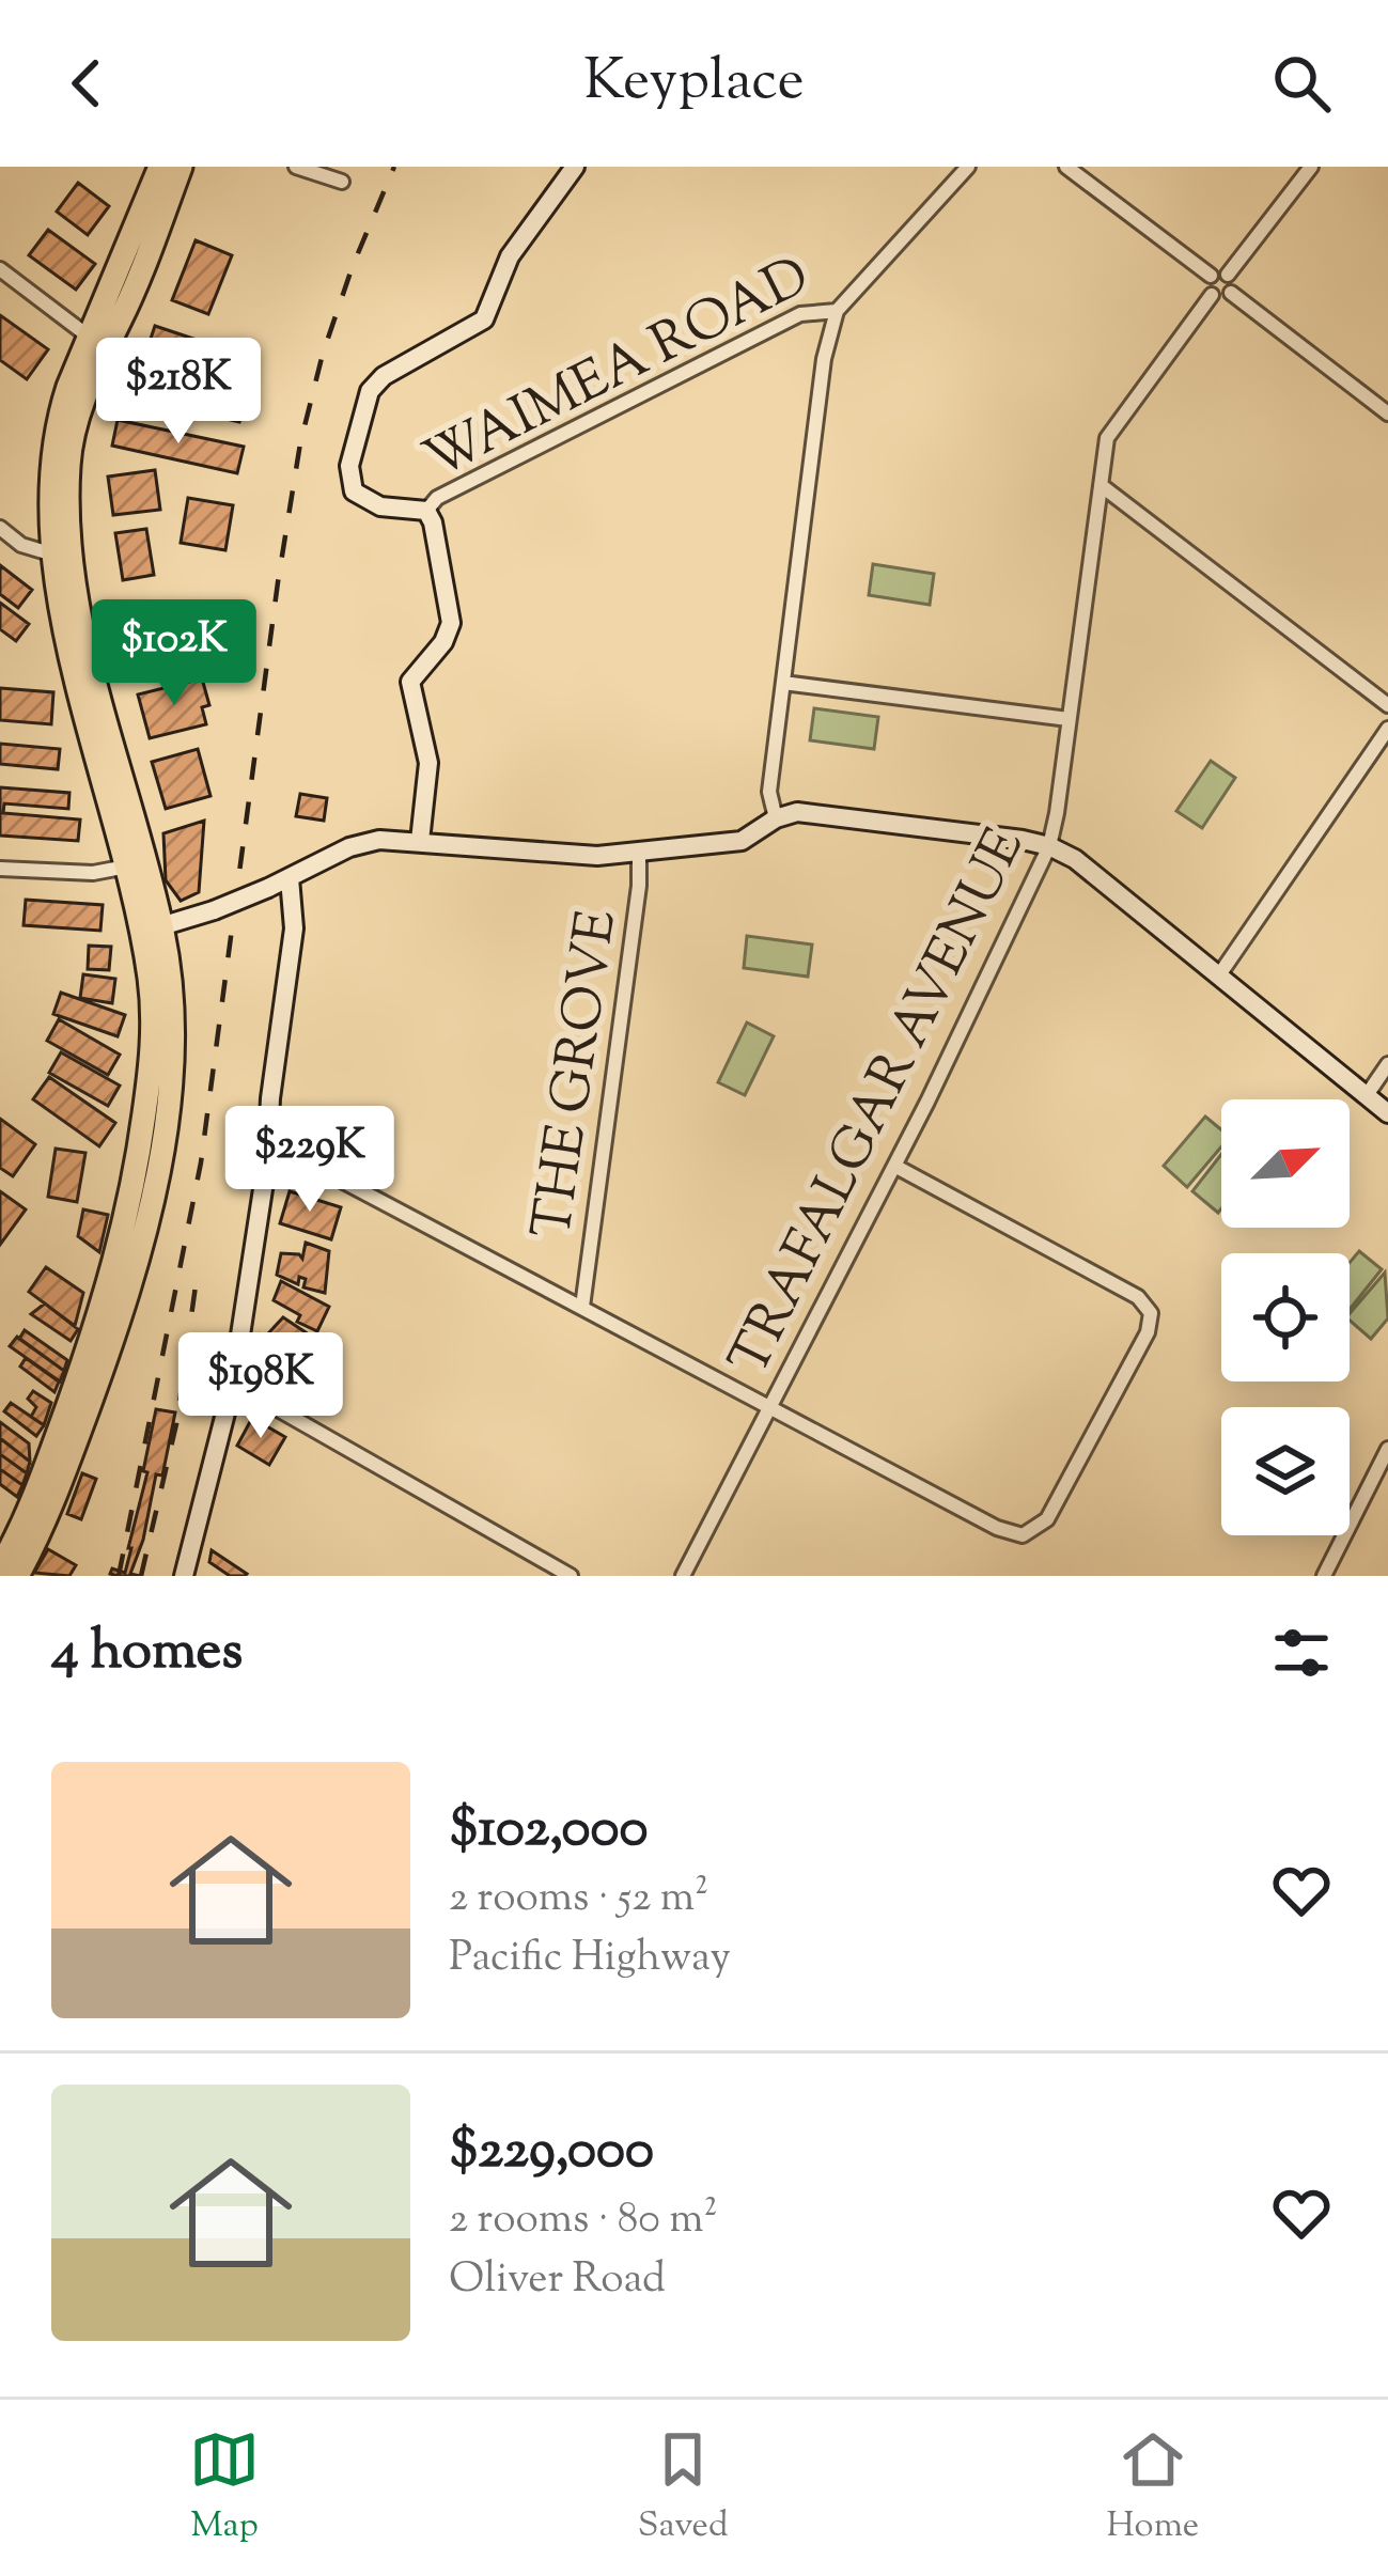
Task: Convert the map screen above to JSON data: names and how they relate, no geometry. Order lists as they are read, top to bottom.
{
  "streets": {
    "street": ["WAIMEA ROAD", "THE GROVE", "TRAFALGAR AVENUE"]
  },
  "north": "top right",
  "page": {
    "header": "Keyplace",
    "price": [
      "$218K",
      "$102K",
      "$229K",
      "$198K"
    ],
    "heading": "4 homes",
    "list": [
      {
        "name": "$102,000",
        "note": "2 rooms · 52 m² · Pacific Highway"
      },
      {
        "name": "$229,000",
        "note": "2 rooms · 80 m² · Oliver Road"
      }
    ],
    "tabs": ["Map", "Saved", "Home"]
  }
}
